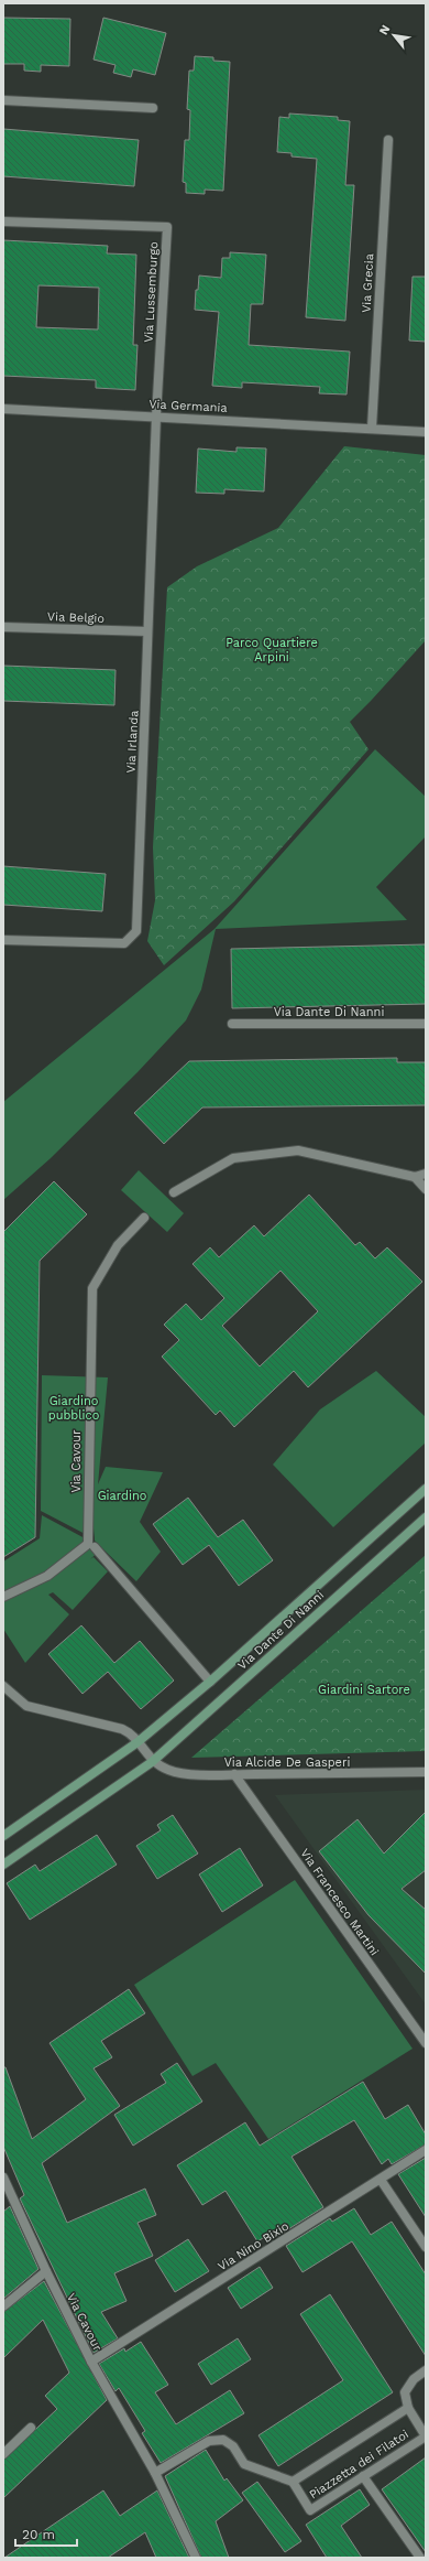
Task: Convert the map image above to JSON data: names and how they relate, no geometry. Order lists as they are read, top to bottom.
{
  "streets": {
    "street": [
      "Via Grecia",
      "Via Lussemburgo",
      "Via Germania",
      "Via Belgio",
      "Via Irlanda",
      "Via Dante Di Nanni",
      "Via Cavour",
      "Via Alcide De Gasperi",
      "Via Francesco Martini",
      "Via Nino Bixio",
      "Piazzetta dei Filatoi"
    ]
  },
  "crossings": [
    ["Via Grecia", "Via Germania"],
    ["Via Lussemburgo", "Via Germania"],
    ["Via Lussemburgo", "Via Irlanda"],
    ["Via Germania", "Via Irlanda"],
    ["Via Belgio", "Via Irlanda"],
    ["Via Dante Di Nanni", "Via Alcide De Gasperi"],
    ["Via Cavour", "Via Nino Bixio"],
    ["Via Alcide De Gasperi", "Via Francesco Martini"]
  ],
  "parks": [
    "Parco Quartiere Arpini",
    "Giardino pubblico",
    "Giardino",
    "Giardini Sartore"
  ],
  "scale_bar": "20 m",
  "north": "top left"
}
